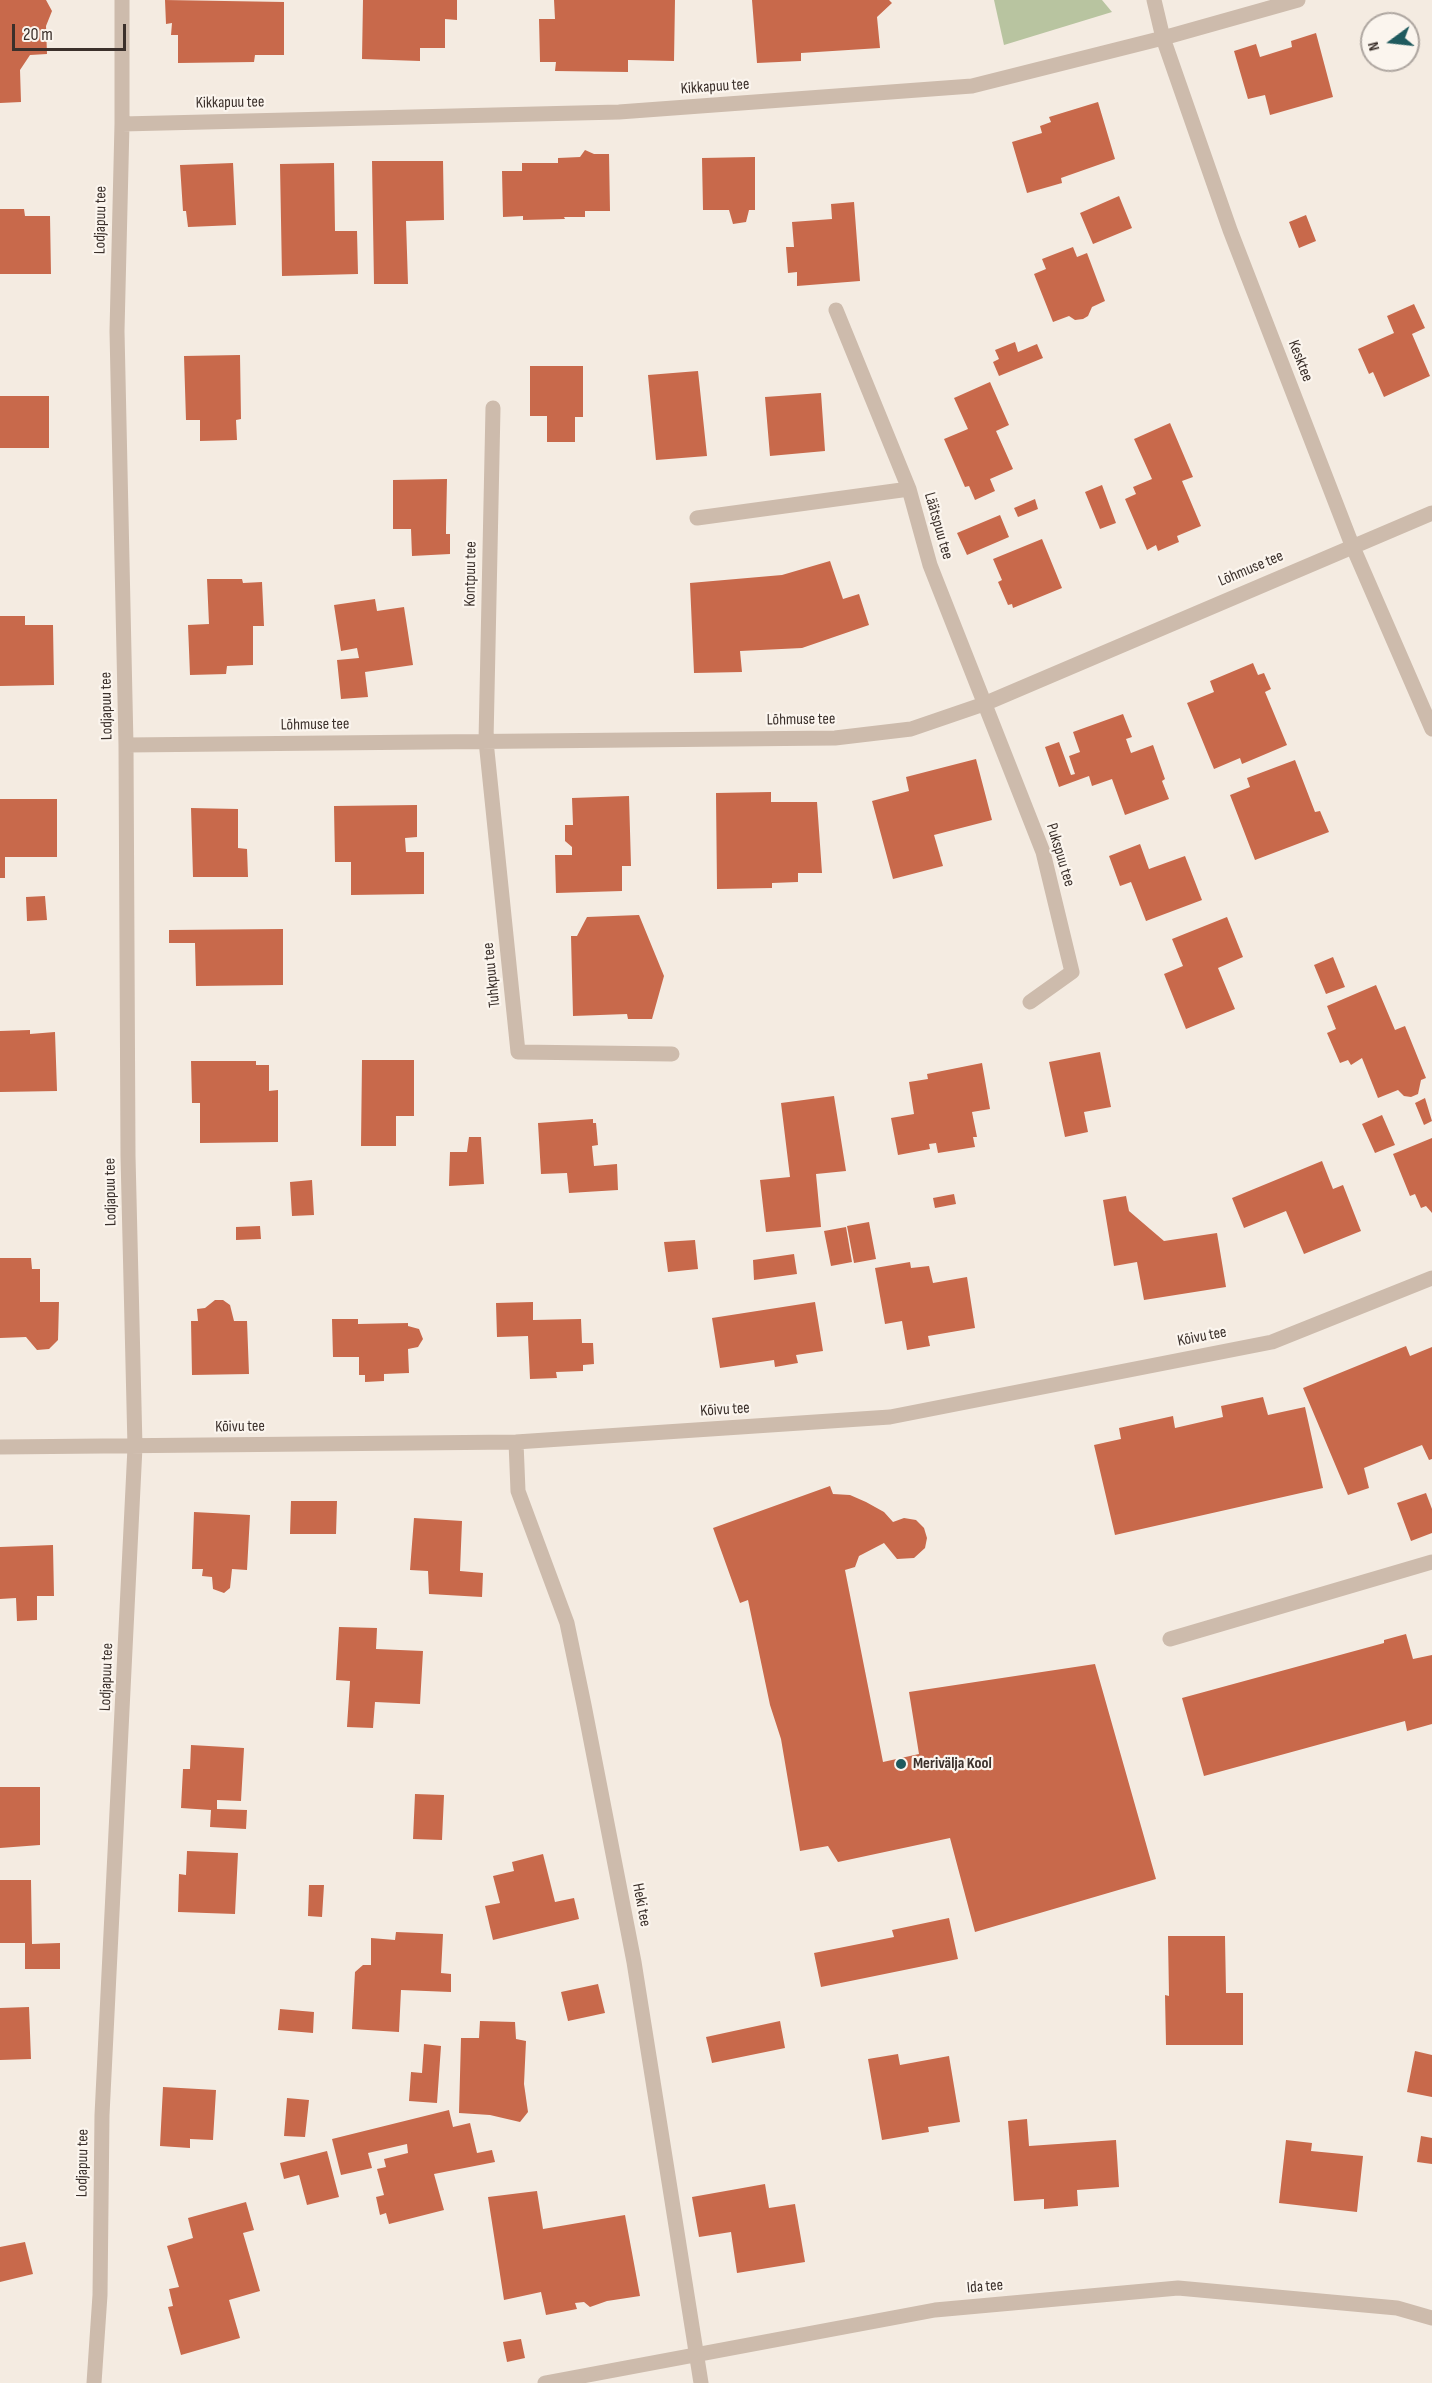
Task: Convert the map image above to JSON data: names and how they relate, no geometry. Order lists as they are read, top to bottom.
{
  "streets": {
    "street": [
      "Kikkapuu tee",
      "Lodjapuu tee",
      "Kesktee",
      "Läätspuu tee",
      "Lõhmuse tee",
      "Kontpuu tee",
      "Pukspuu tee",
      "Tuhkpuu tee",
      "Kõivu tee",
      "Heki tee",
      "Ida tee"
    ]
  },
  "crossings": [
    ["Kikkapuu tee", "Lodjapuu tee"],
    ["Kikkapuu tee", "Kesktee"],
    ["Lodjapuu tee", "Lõhmuse tee"],
    ["Lodjapuu tee", "Kõivu tee"],
    ["Kesktee", "Lõhmuse tee"],
    ["Läätspuu tee", "Lõhmuse tee"],
    ["Läätspuu tee", "Pukspuu tee"],
    ["Lõhmuse tee", "Kontpuu tee"],
    ["Lõhmuse tee", "Pukspuu tee"],
    ["Lõhmuse tee", "Tuhkpuu tee"],
    ["Kontpuu tee", "Tuhkpuu tee"],
    ["Kõivu tee", "Heki tee"],
    ["Heki tee", "Ida tee"]
  ],
  "places": ["Merivälja Kool"],
  "scale_bar": "20 m",
  "north": "left"
}
